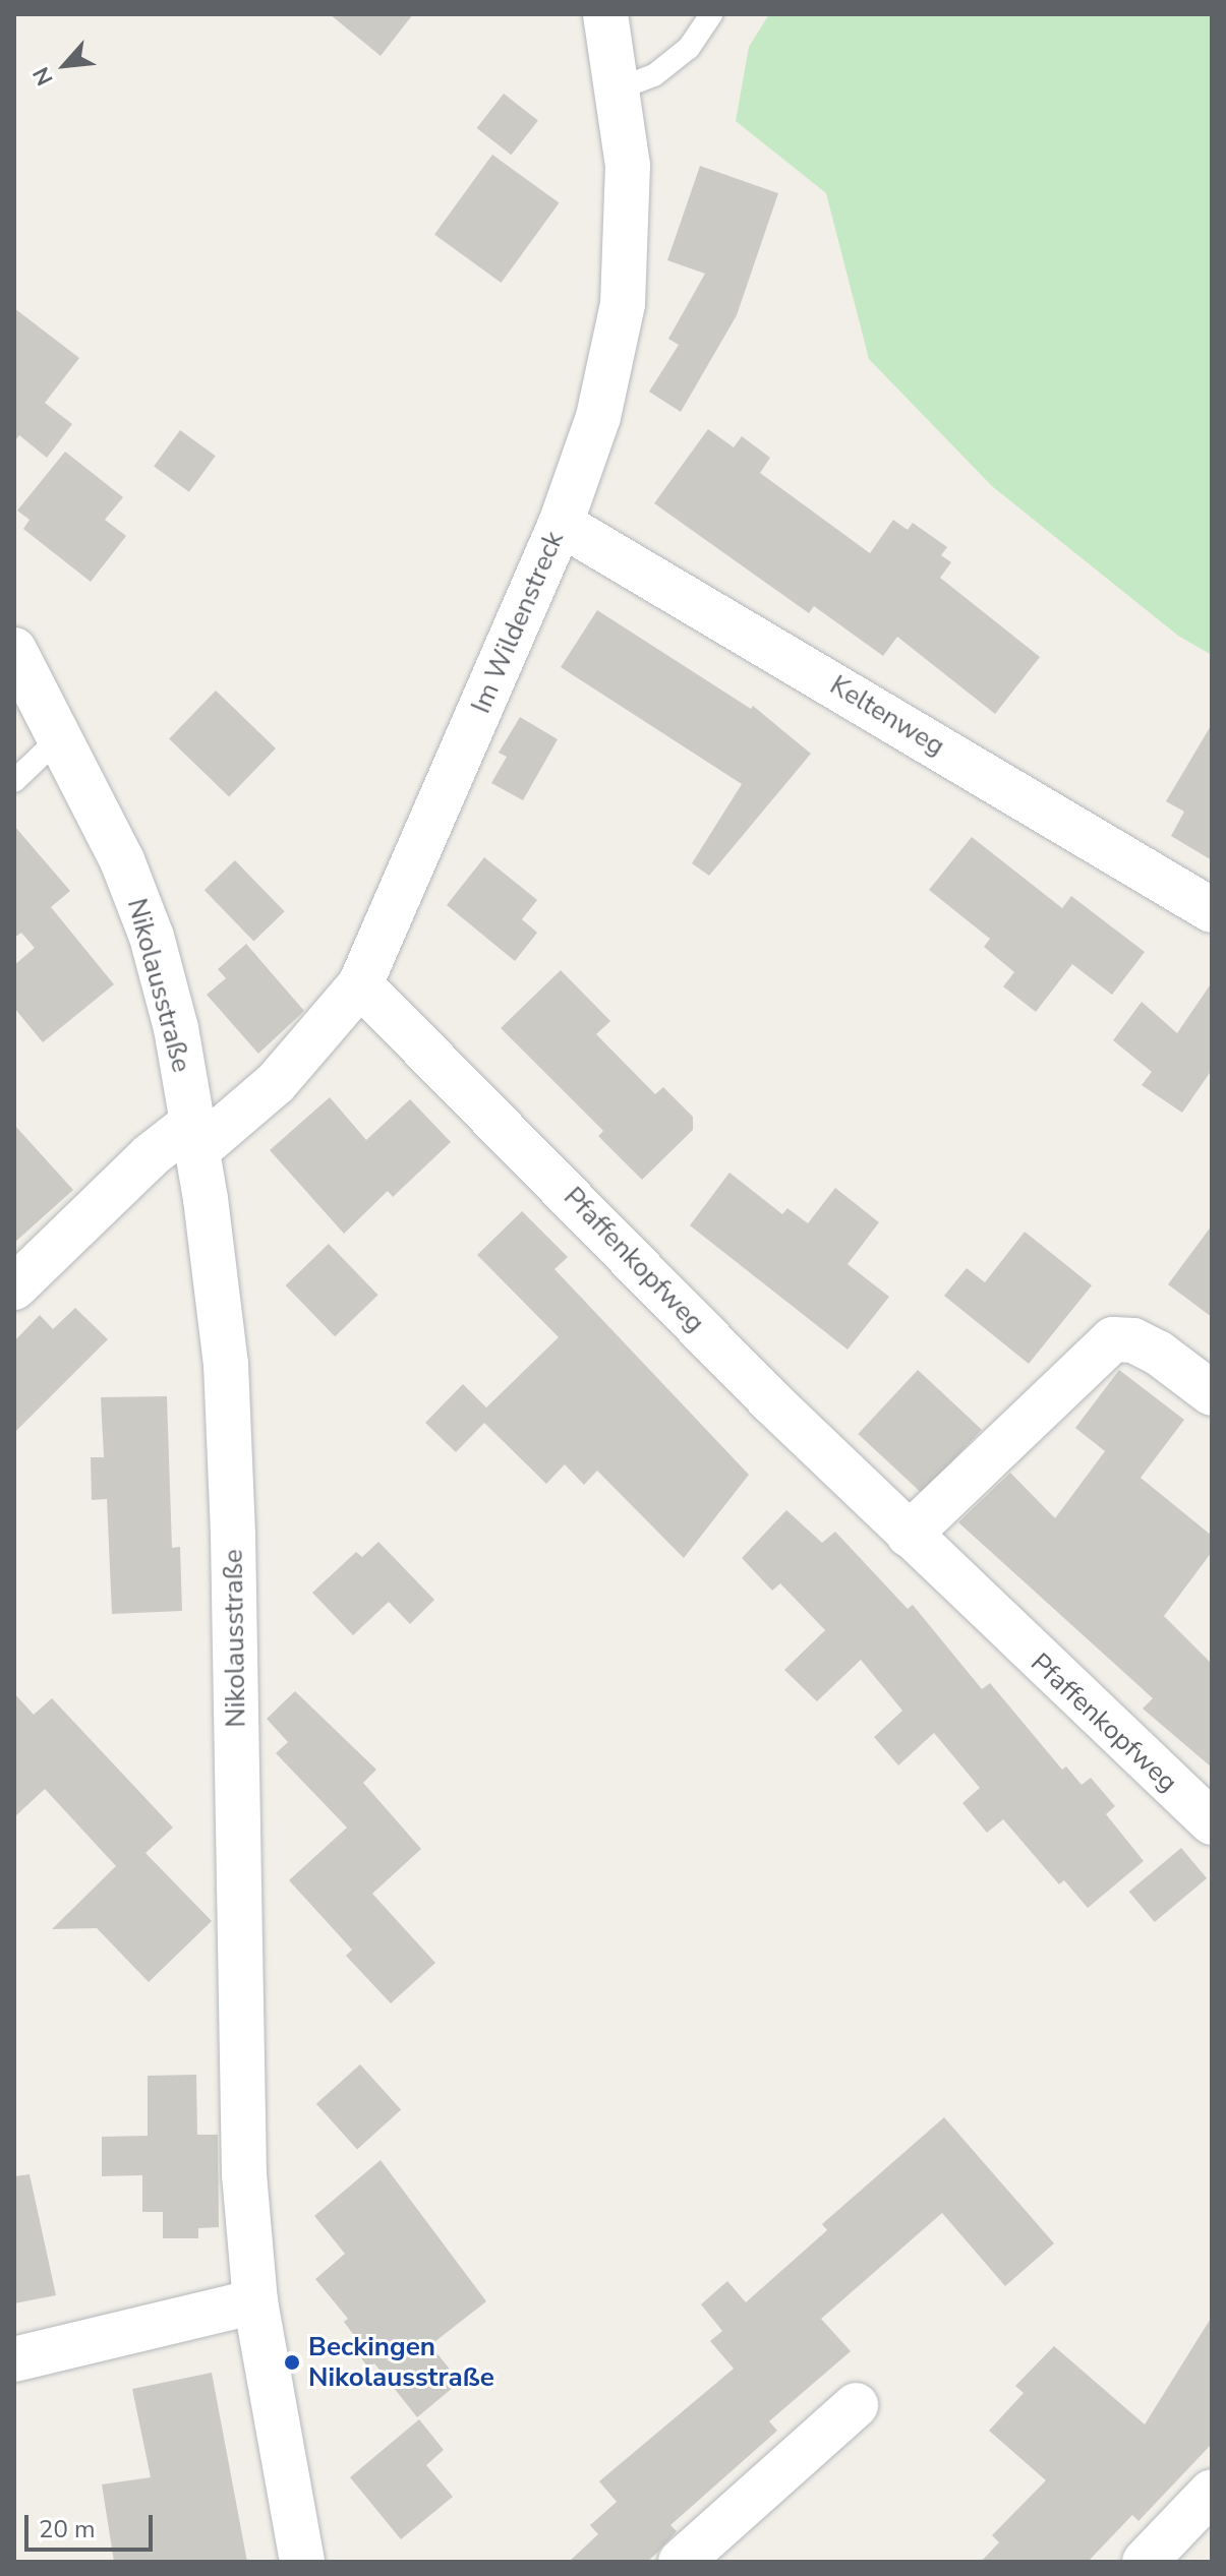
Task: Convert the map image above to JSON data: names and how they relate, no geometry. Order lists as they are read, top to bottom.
{
  "streets": {
    "street": [
      "Im Wildenstreck",
      "Keltenweg",
      "Nikolausstraße",
      "Pfaffenkopfweg"
    ]
  },
  "crossings": [
    ["Im Wildenstreck", "Keltenweg"],
    ["Im Wildenstreck", "Nikolausstraße"],
    ["Im Wildenstreck", "Pfaffenkopfweg"]
  ],
  "places": ["Beckingen Nikolausstraße"],
  "scale_bar": "20 m",
  "north": "bottom left"
}
